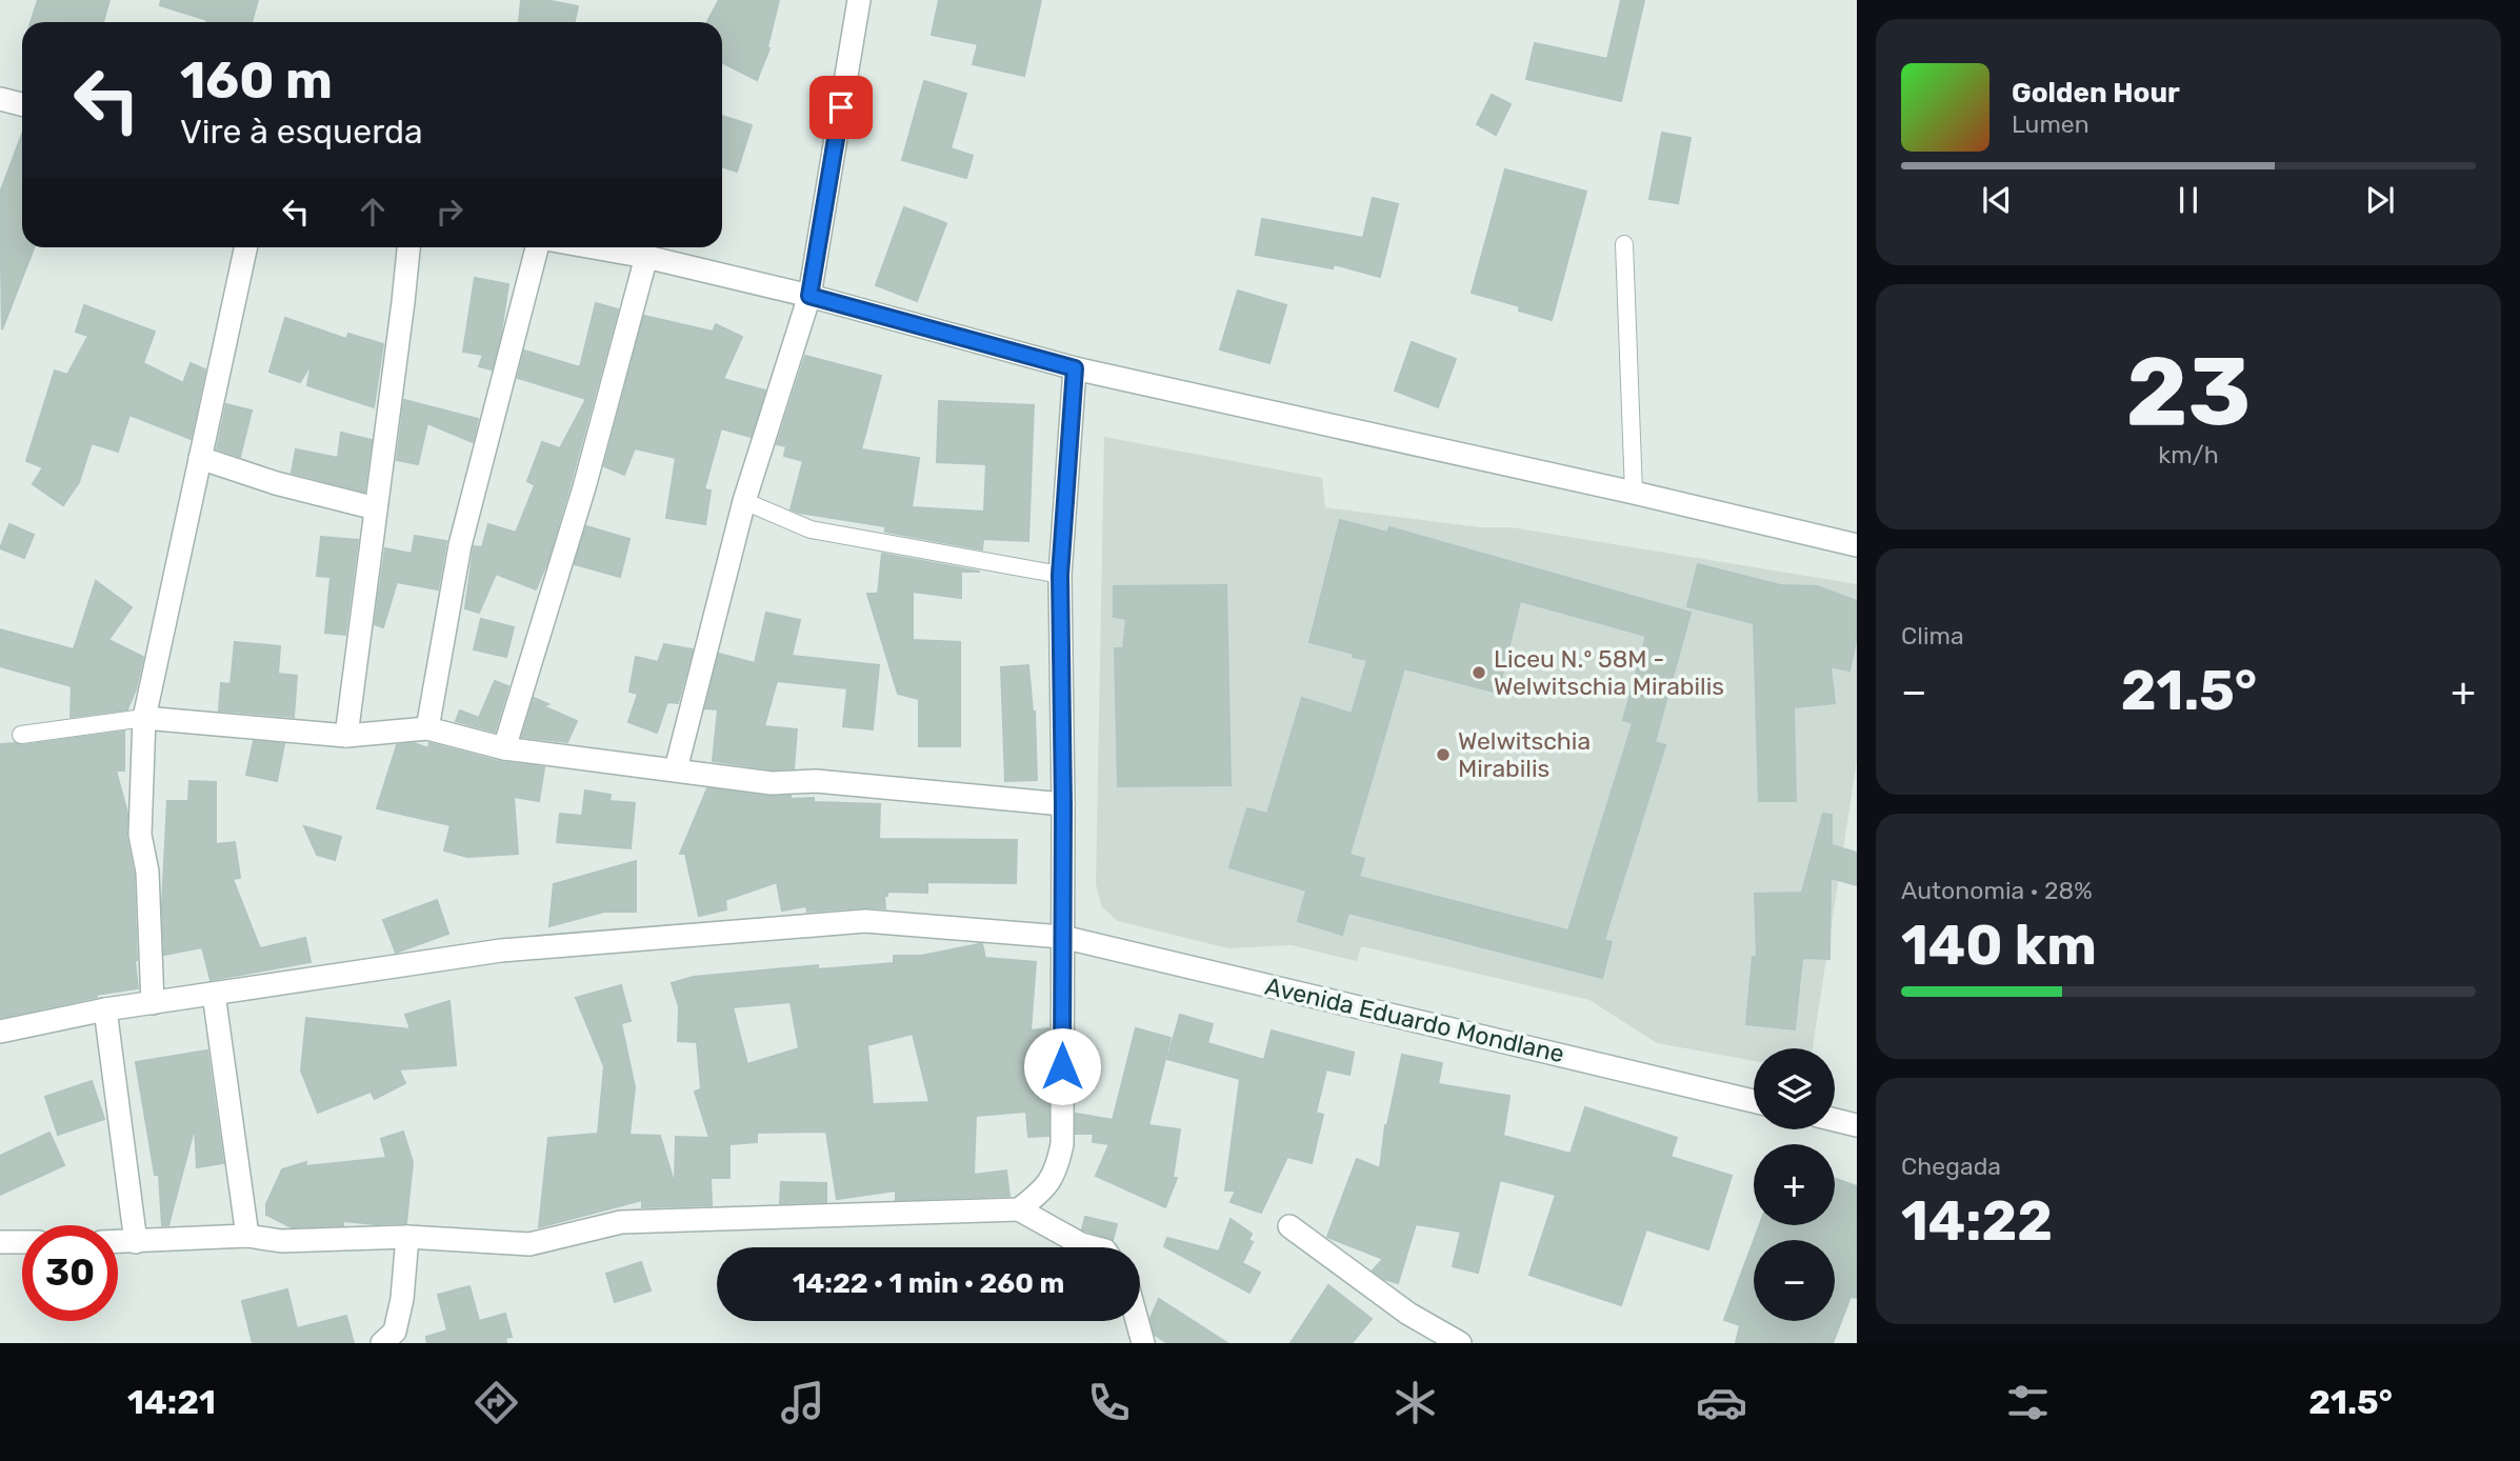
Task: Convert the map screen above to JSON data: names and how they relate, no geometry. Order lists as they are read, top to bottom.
{
  "streets": {
    "street": ["Avenida Eduardo Mondlane"]
  },
  "places": ["Liceu N.º 58M - Welwitschia Mirabilis", "Welwitschia Mirabilis"],
  "page": {
    "turn": ["160 m", "Vire à esquerda"],
    "song": ["Golden Hour", "Lumen"],
    "tile": [
      ["23", "km/h"],
      "Clima",
      ["Autonomia · 28%", "140 km"],
      ["Chegada", "14:22"]
    ],
    "heat": ["−", "21.5°", "+"],
    "map_buttons": ["+", "−"],
    "limit": "30",
    "trip": "14:22 · 1 min · 260 m",
    "tabs": ["14:21", "21.5°"]
  }
}
